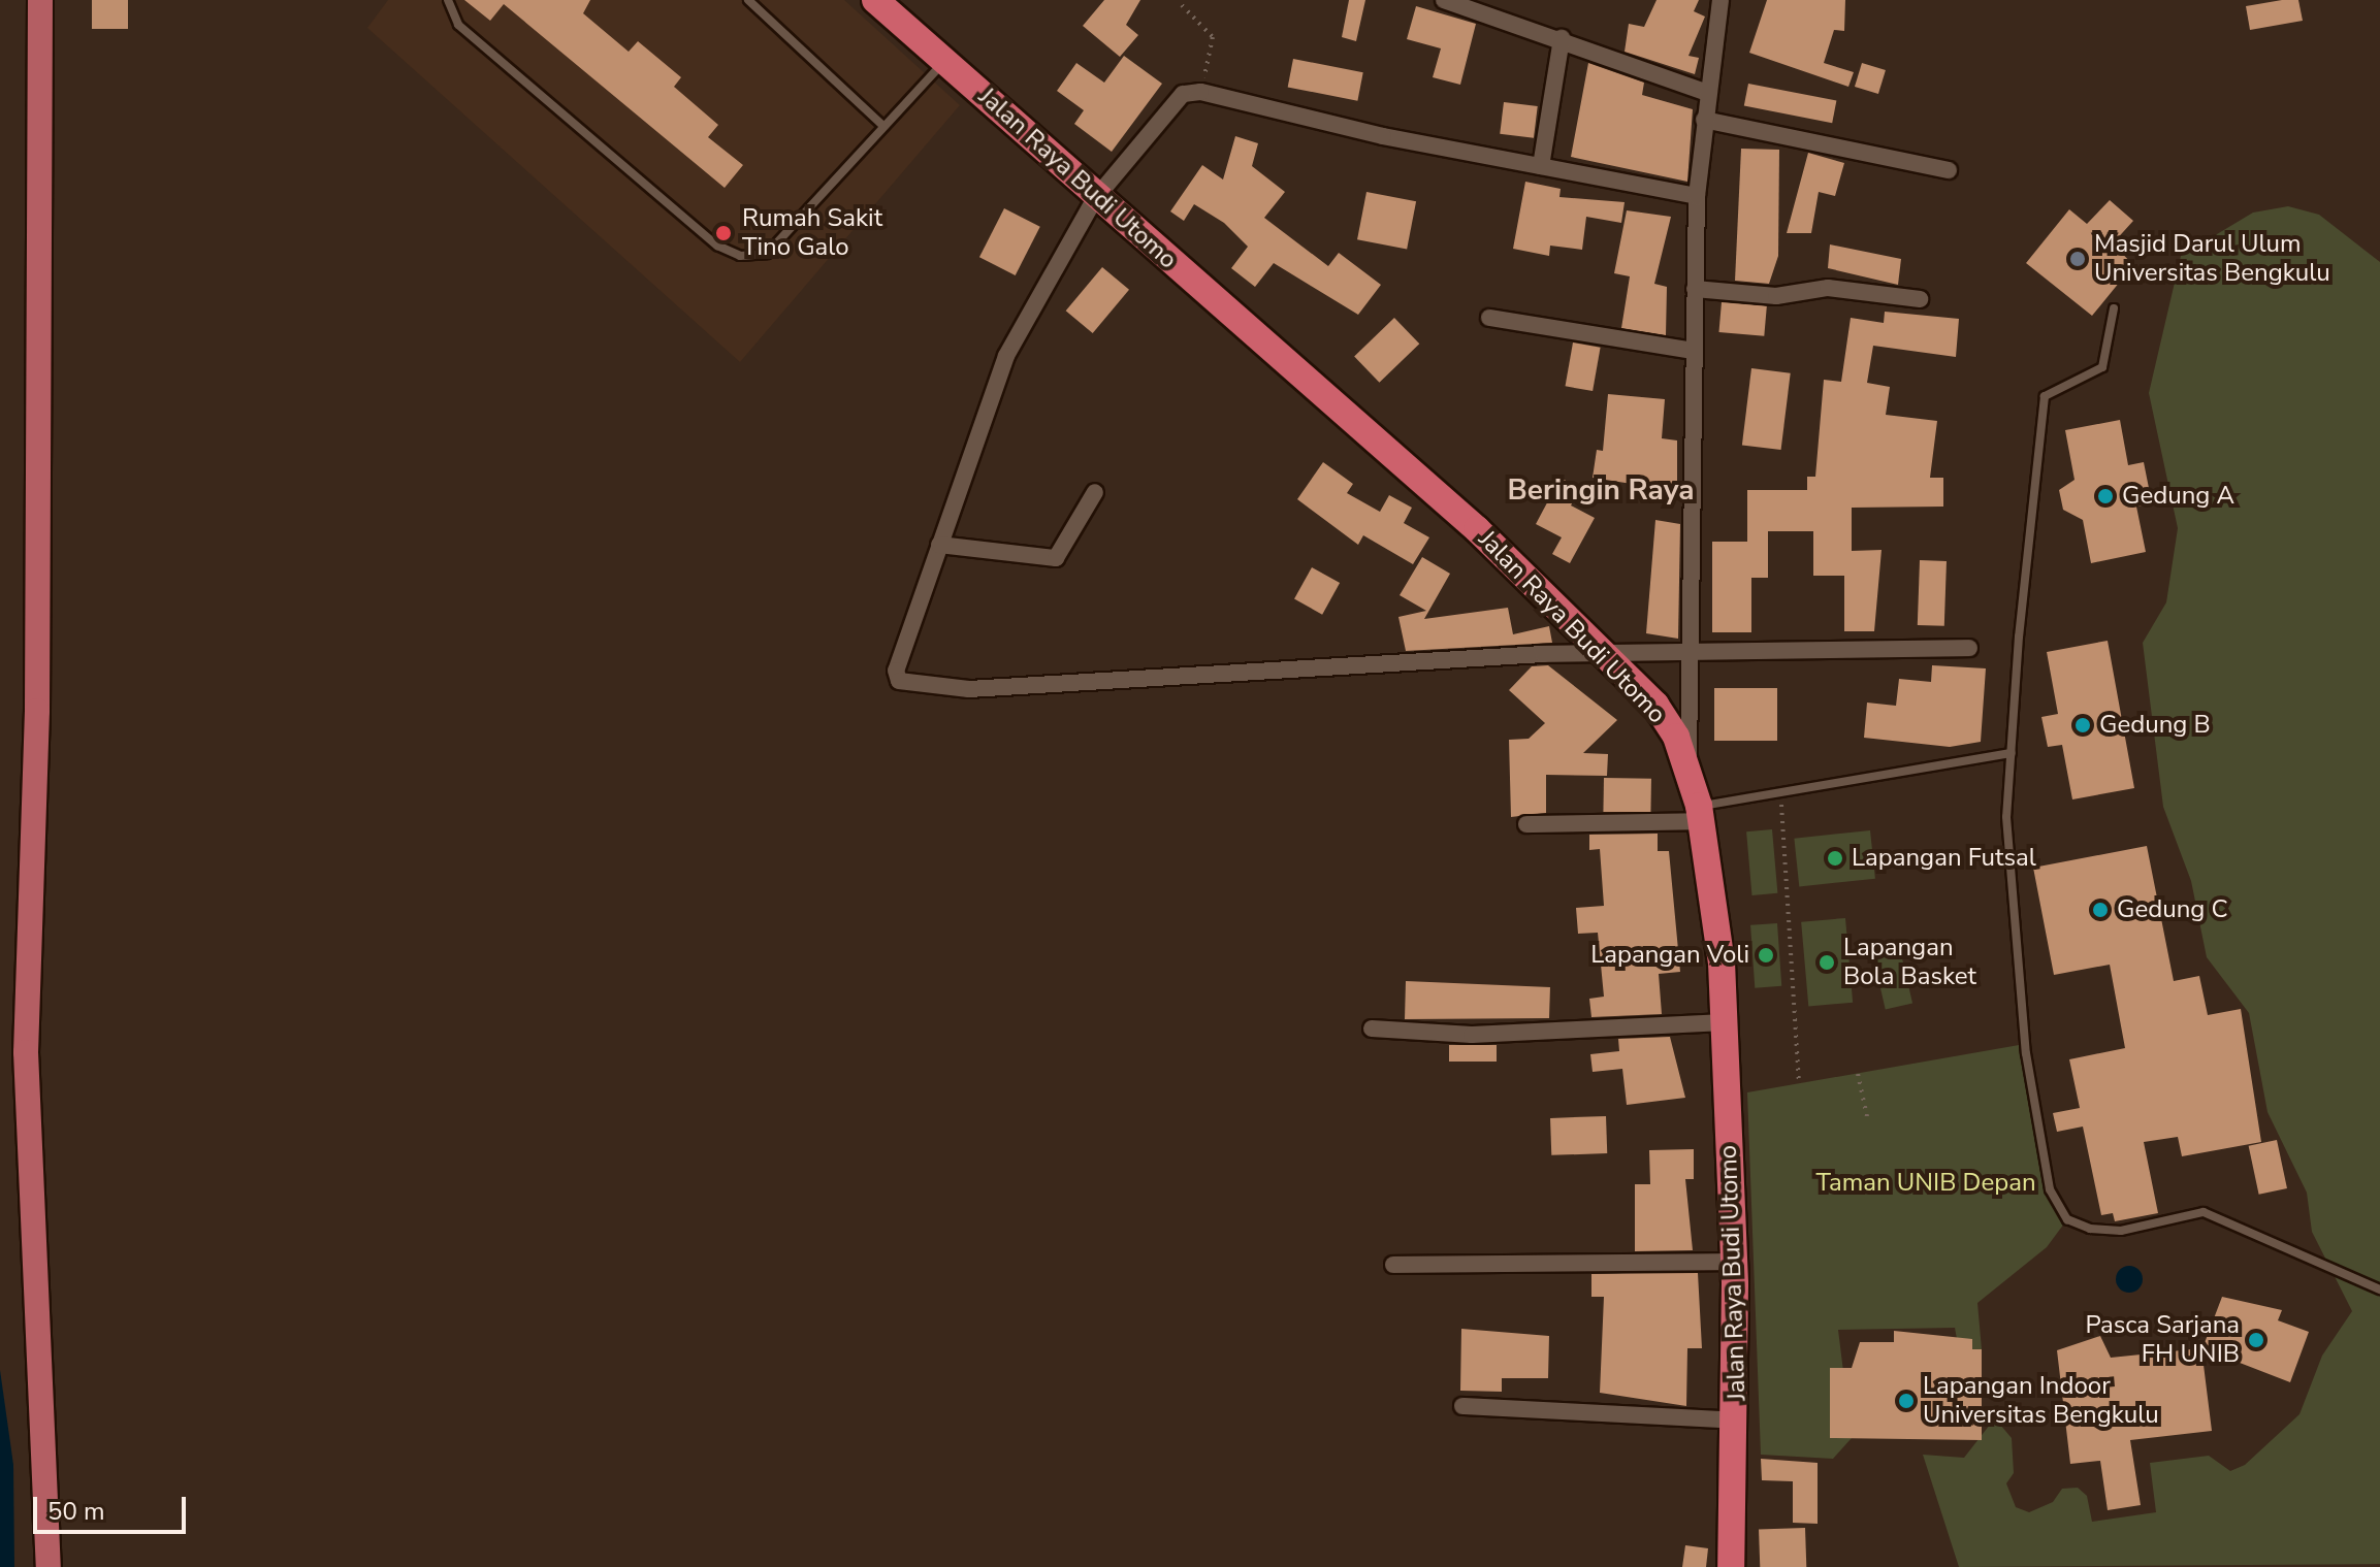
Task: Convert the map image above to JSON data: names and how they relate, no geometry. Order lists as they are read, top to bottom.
{
  "streets": {
    "highway": ["Jalan Raya Budi Utomo"]
  },
  "districts": ["Beringin Raya"],
  "parks": ["Taman UNIB Depan"],
  "places": [
    "Rumah Sakit Tino Galo",
    "Masjid Darul Ulum Universitas Bengkulu",
    "Gedung A",
    "Gedung B",
    "Lapangan Futsal",
    "Gedung C",
    "Lapangan Voli",
    "Lapangan Bola Basket",
    "Pasca Sarjana FH UNIB",
    "Lapangan Indoor Universitas Bengkulu"
  ],
  "scale_bar": "50 m"
}
